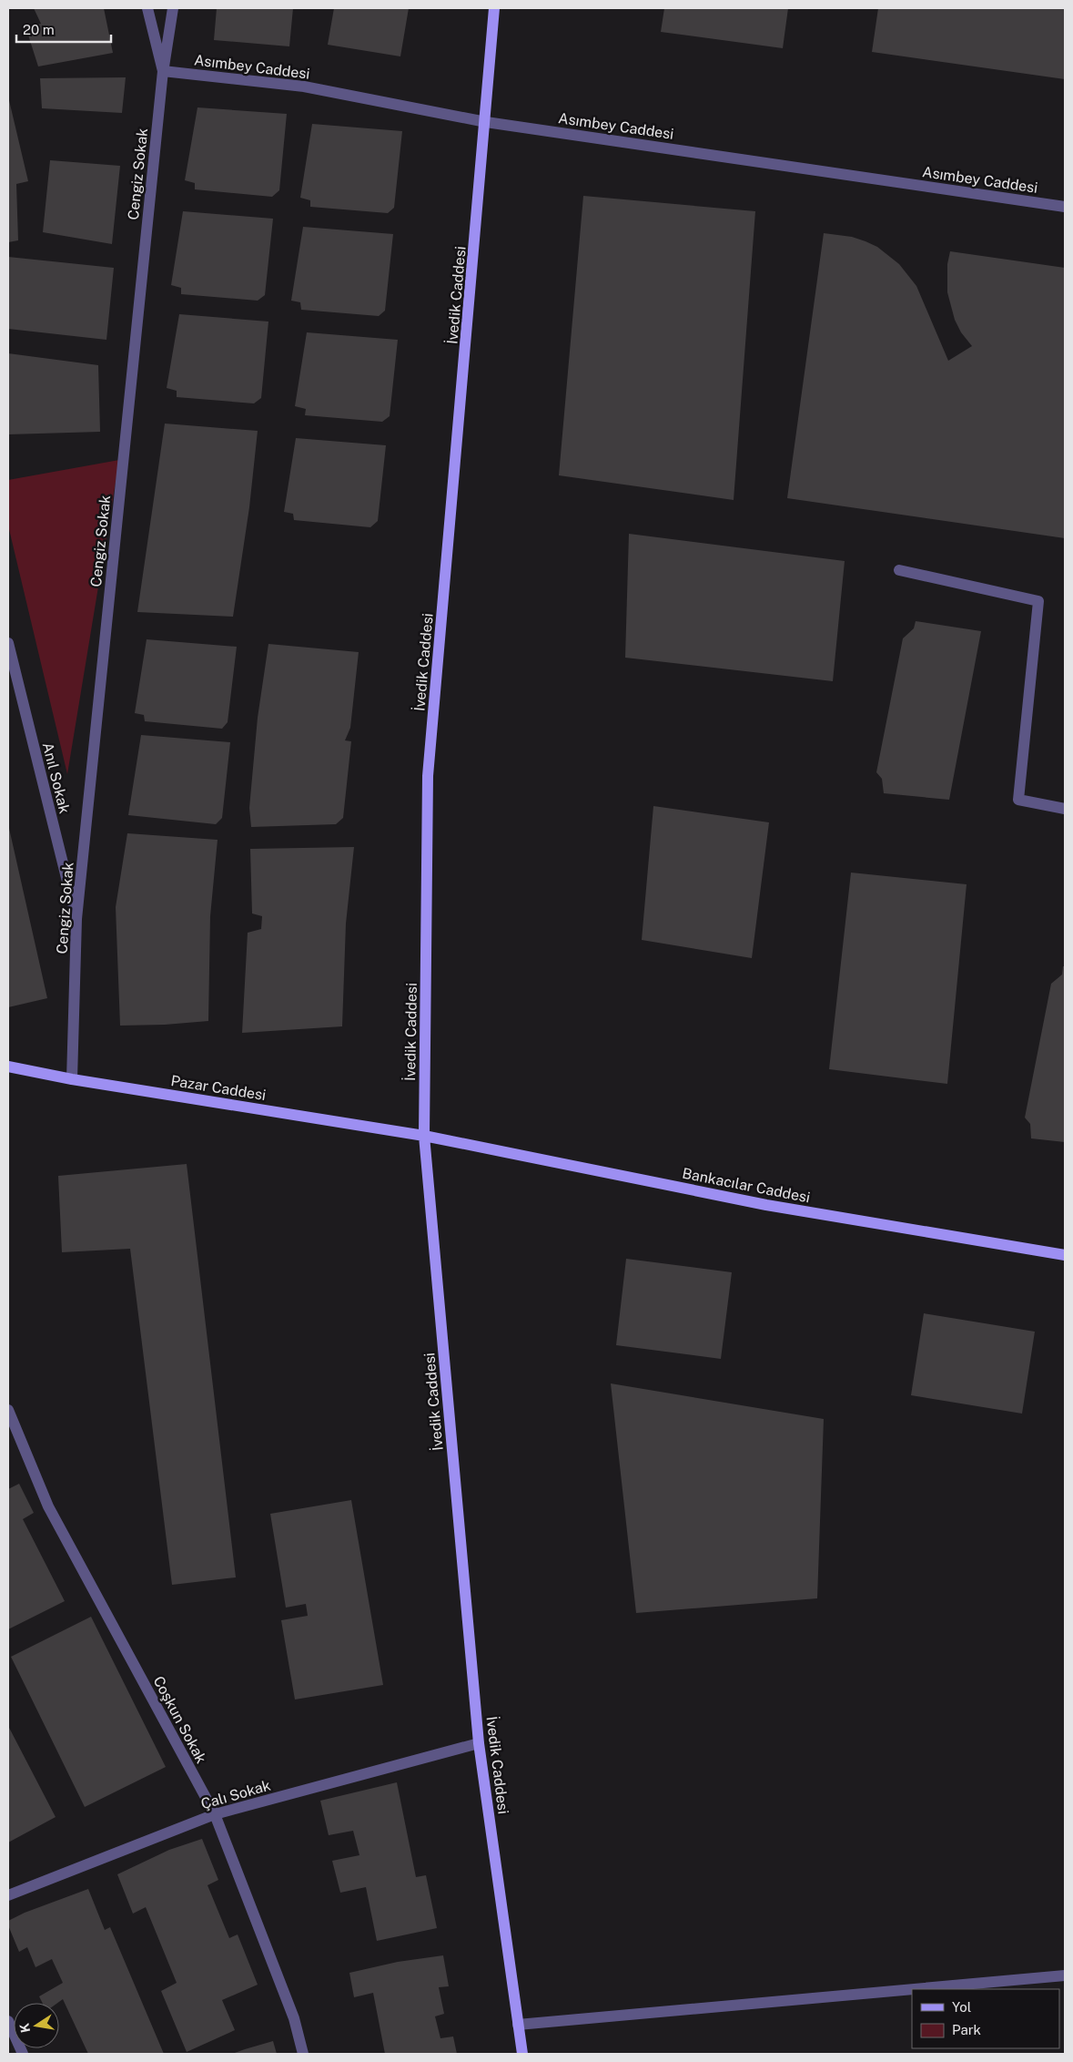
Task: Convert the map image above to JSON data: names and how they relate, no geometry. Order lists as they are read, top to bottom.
{
  "streets": {
    "main road": ["İvedik Caddesi", "Pazar Caddesi", "Bankacılar Caddesi"],
    "street": [
      "Asımbey Caddesi",
      "Cengiz Sokak",
      "Anıl Sokak",
      "Coşkun Sokak",
      "Çalı Sokak"
    ]
  },
  "crossings": [
    ["Asımbey Caddesi", "Cengiz Sokak"],
    ["Asımbey Caddesi", "İvedik Caddesi"],
    ["Cengiz Sokak", "Anıl Sokak"],
    ["Cengiz Sokak", "Pazar Caddesi"],
    ["İvedik Caddesi", "Pazar Caddesi"],
    ["İvedik Caddesi", "Bankacılar Caddesi"],
    ["İvedik Caddesi", "Çalı Sokak"],
    ["Pazar Caddesi", "Bankacılar Caddesi"],
    ["Coşkun Sokak", "Çalı Sokak"]
  ],
  "legend": ["Yol", "Park"],
  "scale_bar": "20 m",
  "north": "left"
}
